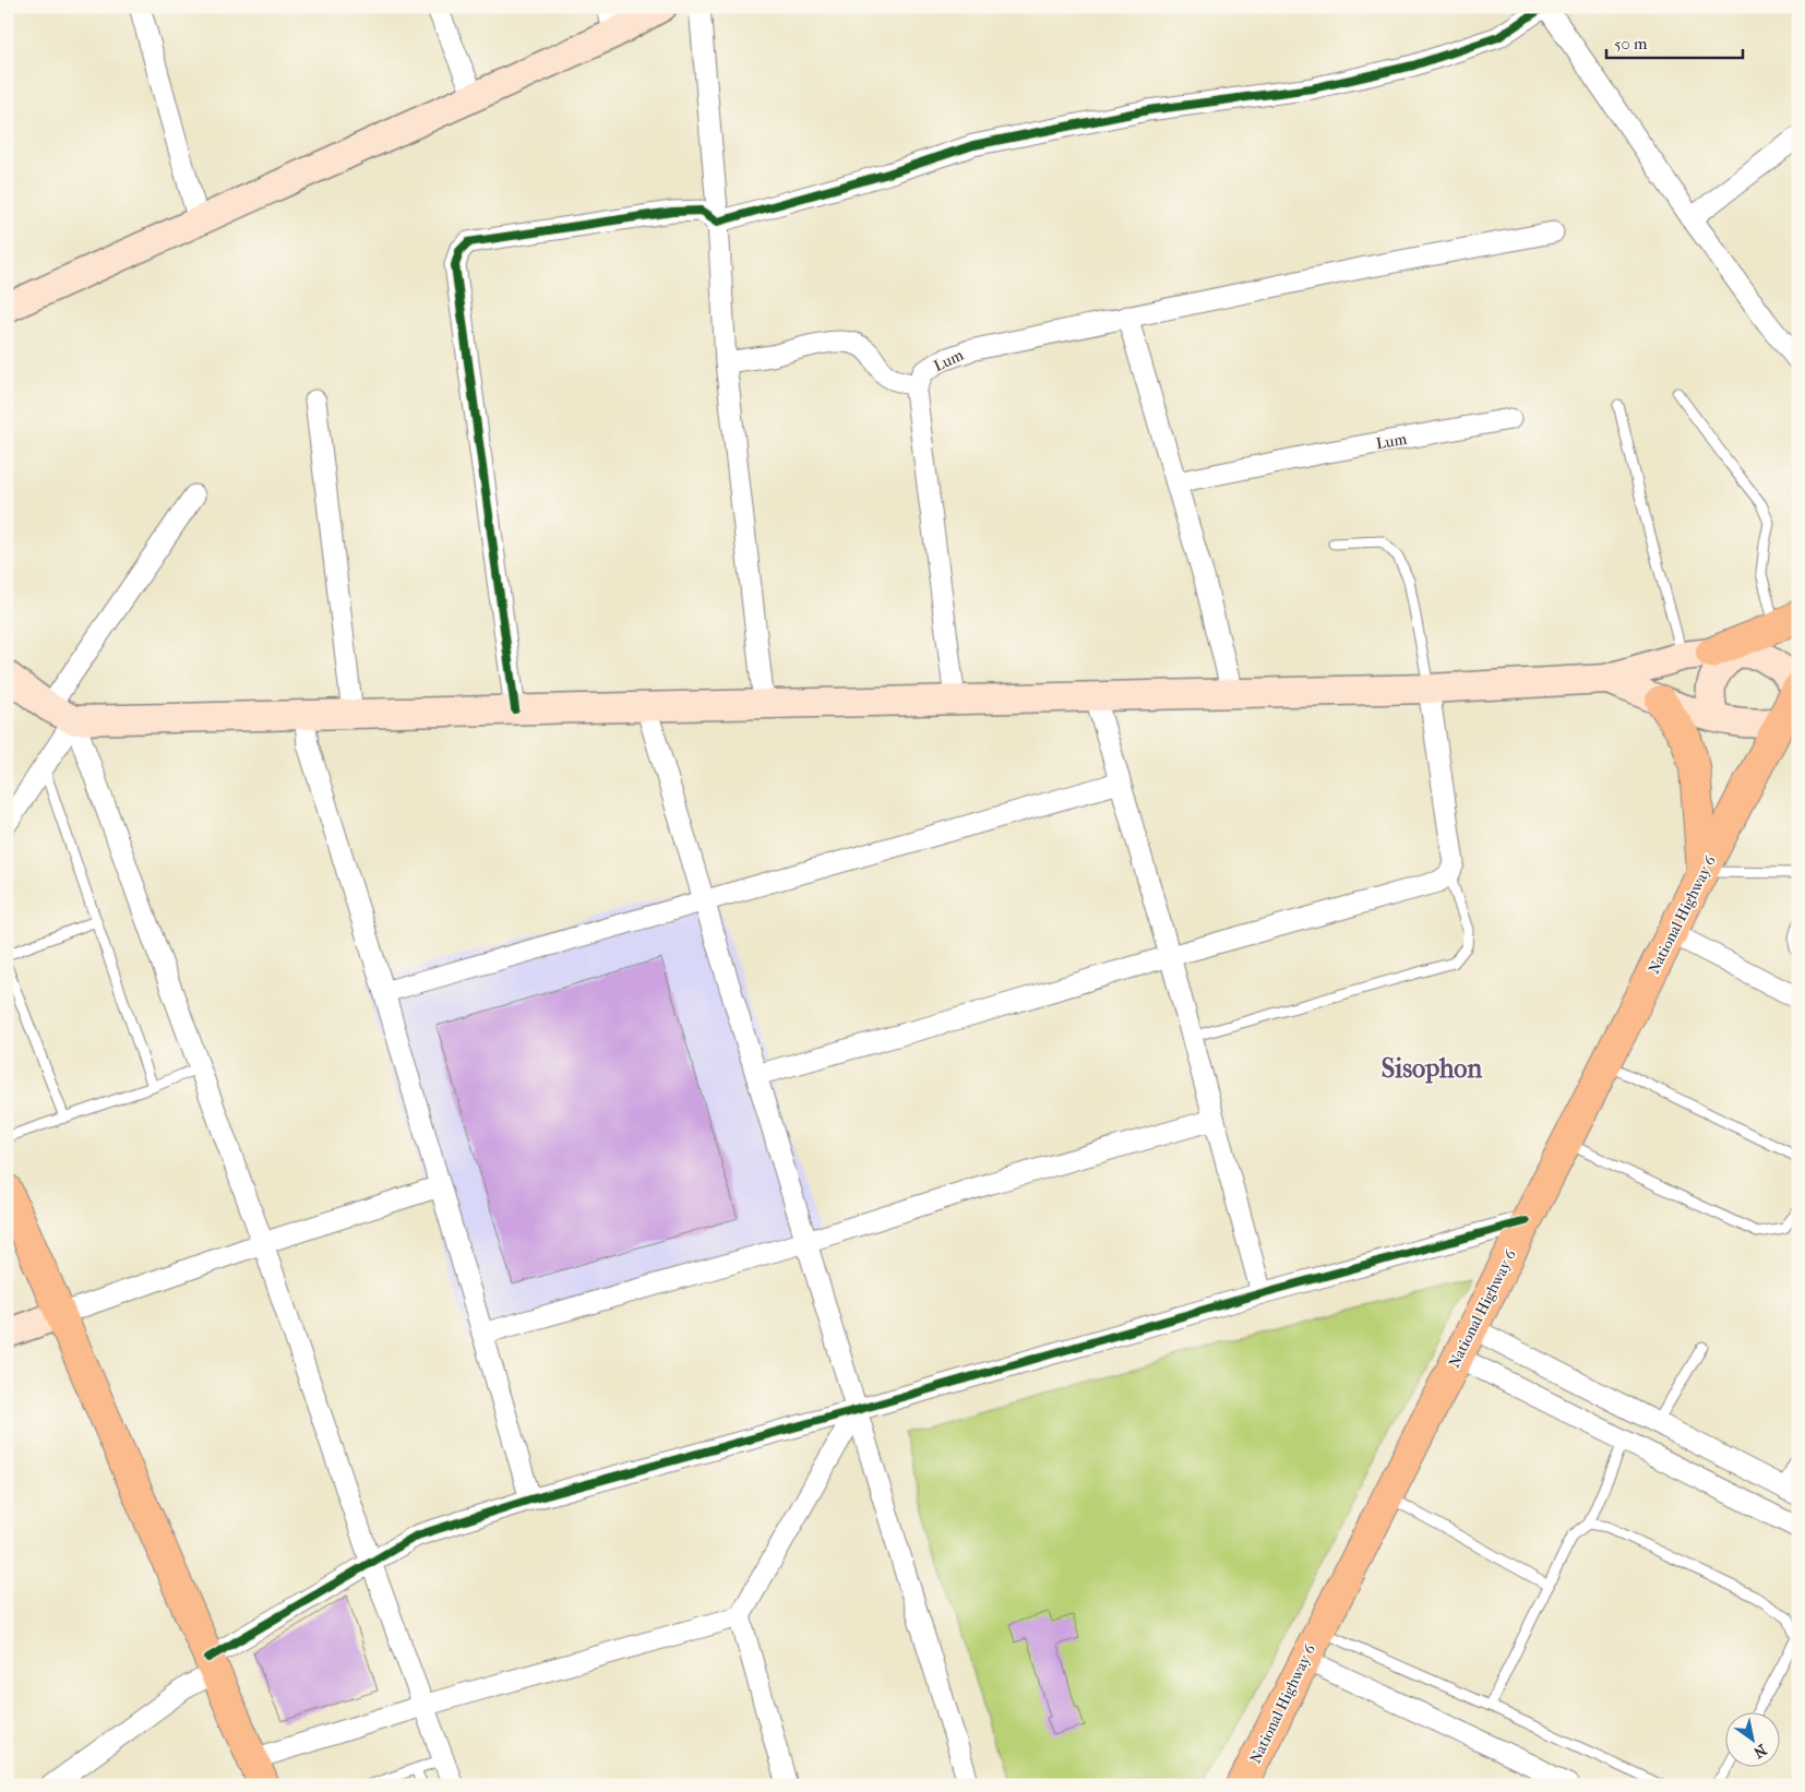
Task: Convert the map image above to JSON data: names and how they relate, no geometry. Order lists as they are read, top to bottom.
{
  "streets": {
    "main road": ["National Highway 6"],
    "street": ["Lum"]
  },
  "districts": ["Sisophon"],
  "scale_bar": "50 m",
  "north": "bottom right"
}
